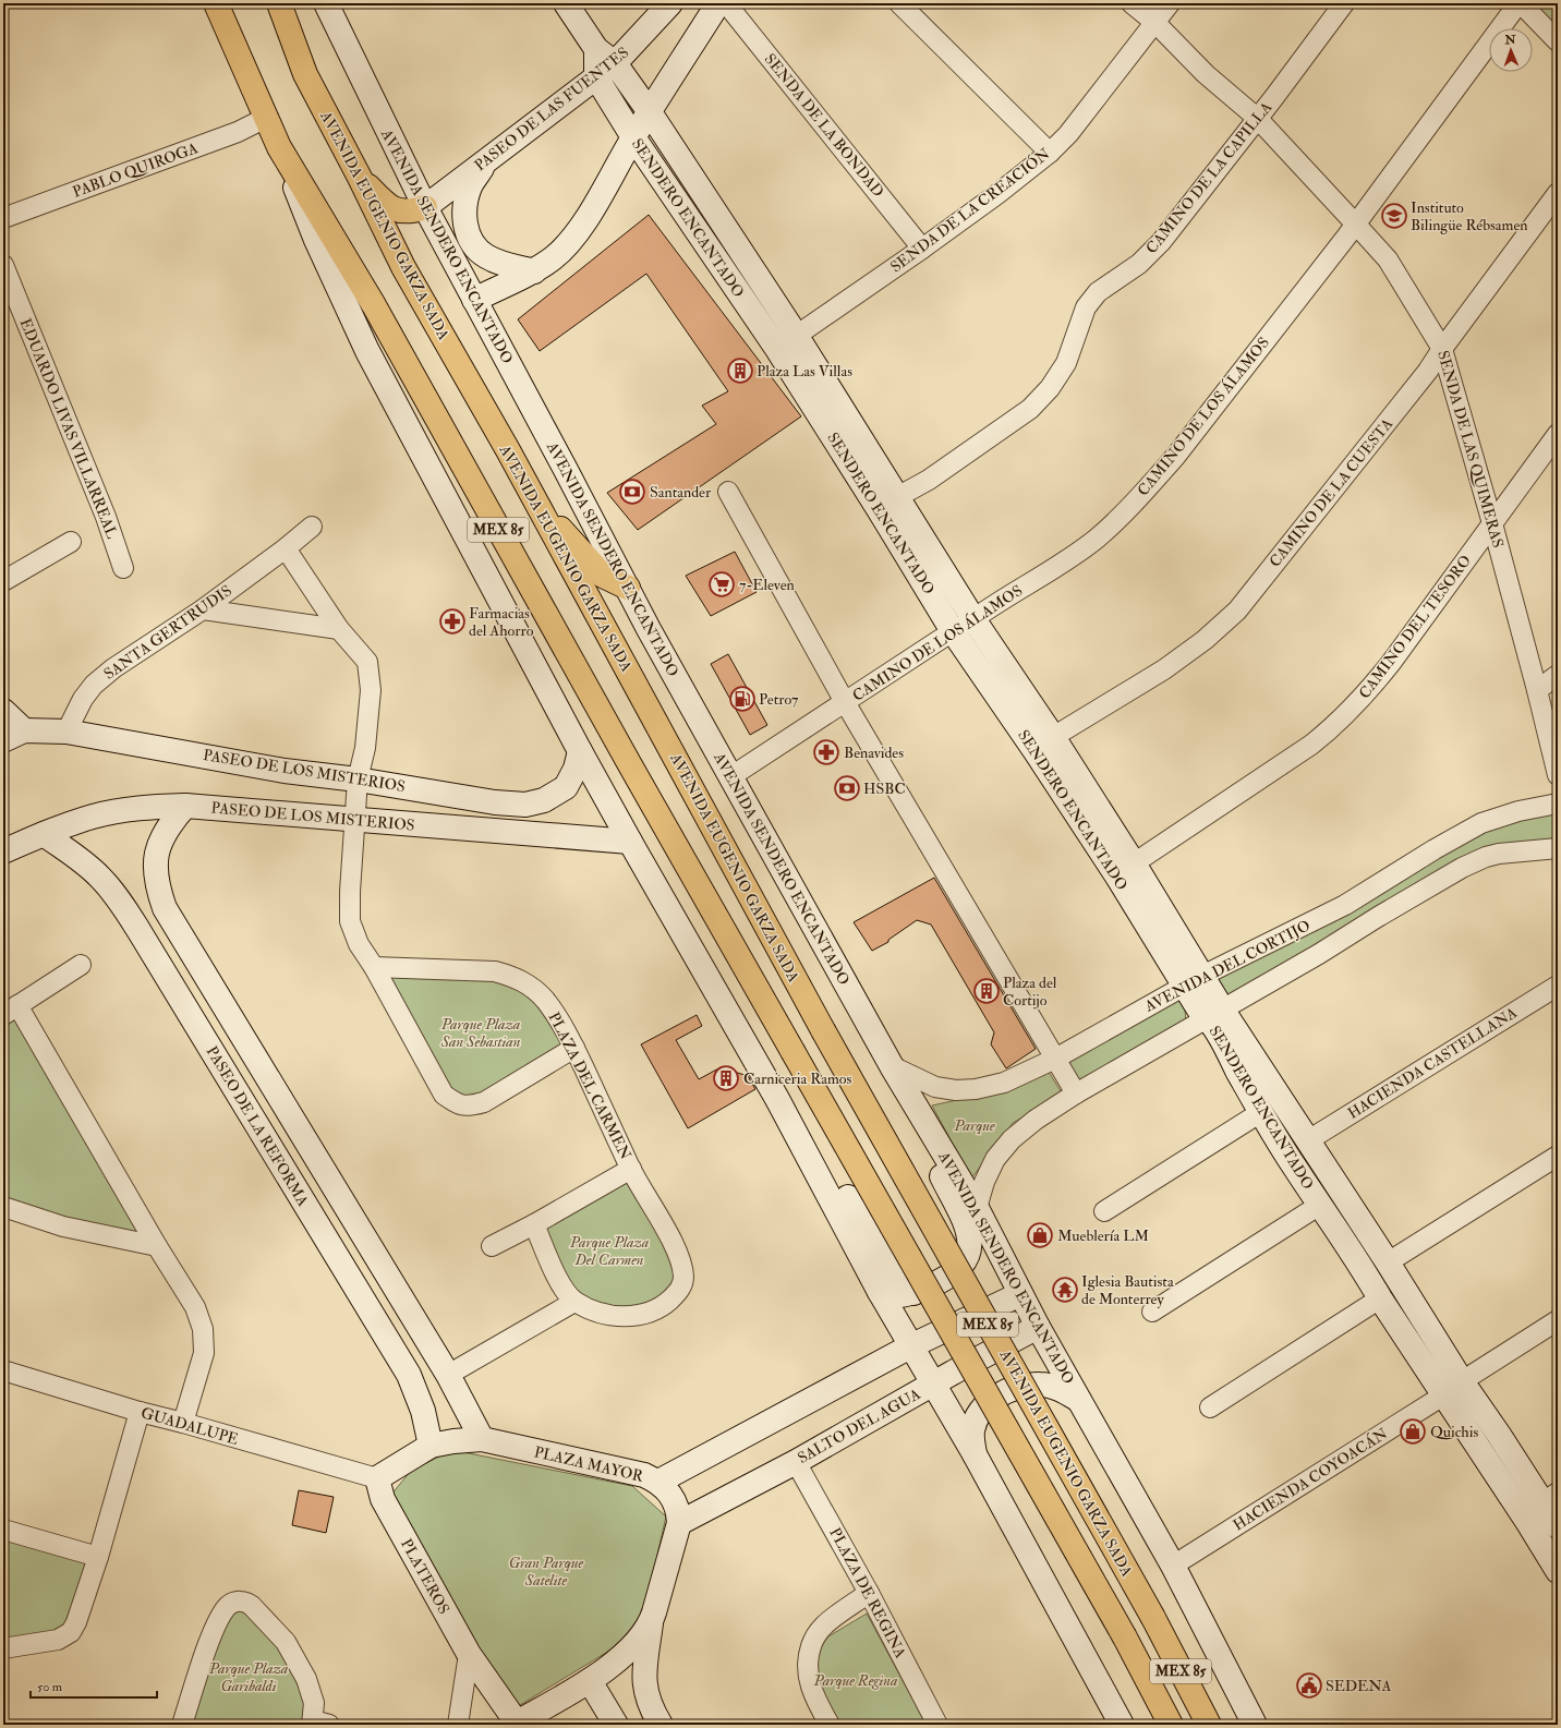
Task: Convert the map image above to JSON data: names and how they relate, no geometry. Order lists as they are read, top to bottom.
{
  "streets": {
    "highway": ["AVENIDA EUGENIO GARZA SADA", "MEX 85"],
    "street": [
      "PASEO DE LAS FUENTES",
      "SENDA DE LA BONDAD",
      "PABLO QUIROGA",
      "CAMINO DE LA CAPILLA",
      "SENDA DE LA CREACIÓN",
      "SENDERO ENCANTADO",
      "AVENIDA SENDERO ENCANTADO",
      "CAMINO DE LOS ÁLAMOS",
      "EDUARDO LIVAS VILLARREAL",
      "SENDA DE LAS QUIMERAS",
      "CAMINO DE LA CUESTA",
      "CAMINO DEL TESORO",
      "SANTA GERTRUDIS",
      "PASEO DE LOS MISTERIOS",
      "AVENIDA DEL CORTIJO",
      "HACIENDA CASTELLANA",
      "PLAZA DEL CARMEN",
      "PASEO DE LA REFORMA",
      "GUADALUPE",
      "SALTO DEL AGUA",
      "PLAZA MAYOR",
      "HACIENDA COYOACÁN",
      "PLATEROS",
      "PLAZA DE REGINA"
    ]
  },
  "crossings": [
    ["PASEO DE LAS FUENTES", "SENDERO ENCANTADO"],
    ["PASEO DE LAS FUENTES", "AVENIDA SENDERO ENCANTADO"],
    ["SENDA DE LA BONDAD", "SENDA DE LA CREACIÓN"],
    ["PABLO QUIROGA", "MEX 85"],
    ["CAMINO DE LA CAPILLA", "SENDERO ENCANTADO"],
    ["CAMINO DE LA CAPILLA", "SENDA DE LAS QUIMERAS"],
    ["SENDA DE LA CREACIÓN", "SENDERO ENCANTADO"],
    ["SENDA DE LA CREACIÓN", "SENDA DE LAS QUIMERAS"],
    ["SENDERO ENCANTADO", "CAMINO DE LOS ÁLAMOS"],
    ["SENDERO ENCANTADO", "CAMINO DE LA CUESTA"],
    ["SENDERO ENCANTADO", "CAMINO DEL TESORO"],
    ["SENDERO ENCANTADO", "AVENIDA DEL CORTIJO"],
    ["SENDERO ENCANTADO", "HACIENDA CASTELLANA"],
    ["SENDERO ENCANTADO", "HACIENDA COYOACÁN"],
    ["AVENIDA SENDERO ENCANTADO", "CAMINO DE LOS ÁLAMOS"],
    ["AVENIDA SENDERO ENCANTADO", "AVENIDA DEL CORTIJO"],
    ["AVENIDA SENDERO ENCANTADO", "SALTO DEL AGUA"],
    ["AVENIDA SENDERO ENCANTADO", "HACIENDA COYOACÁN"],
    ["CAMINO DE LOS ÁLAMOS", "SENDA DE LAS QUIMERAS"],
    ["SENDA DE LAS QUIMERAS", "CAMINO DE LA CUESTA"],
    ["SENDA DE LAS QUIMERAS", "CAMINO DEL TESORO"],
    ["SANTA GERTRUDIS", "PASEO DE LOS MISTERIOS"],
    ["PASEO DE LOS MISTERIOS", "PASEO DE LA REFORMA"],
    ["PASEO DE LA REFORMA", "PLAZA MAYOR"],
    ["GUADALUPE", "PLATEROS"],
    ["SALTO DEL AGUA", "PLAZA MAYOR"],
    ["SALTO DEL AGUA", "PLAZA DE REGINA"],
    ["PLAZA MAYOR", "PLATEROS"]
  ],
  "parks": [
    "Parque Plaza San Sebastian",
    "Parque",
    "Parque Plaza Del Carmen",
    "Gran Parque Satelite",
    "Parque Plaza Garibaldi",
    "Parque Regina"
  ],
  "places": {
    "school or university": ["Instituto Bilingüe Rébsamen"],
    "building": ["Plaza Las Villas", "Plaza del Cortijo", "Carniceria Ramos"],
    "bank": ["Santander", "HSBC"],
    "supermarket": ["7-Eleven"],
    "pharmacy": ["Farmacias del Ahorro", "Benavides"],
    "fuel station": ["Petro7"],
    "shop": ["Mueblería LM", "Quichis"],
    "temple": ["Iglesia Bautista de Monterrey"],
    "public building": ["SEDENA"]
  },
  "scale_bar": "50 m",
  "north": "top"
}
